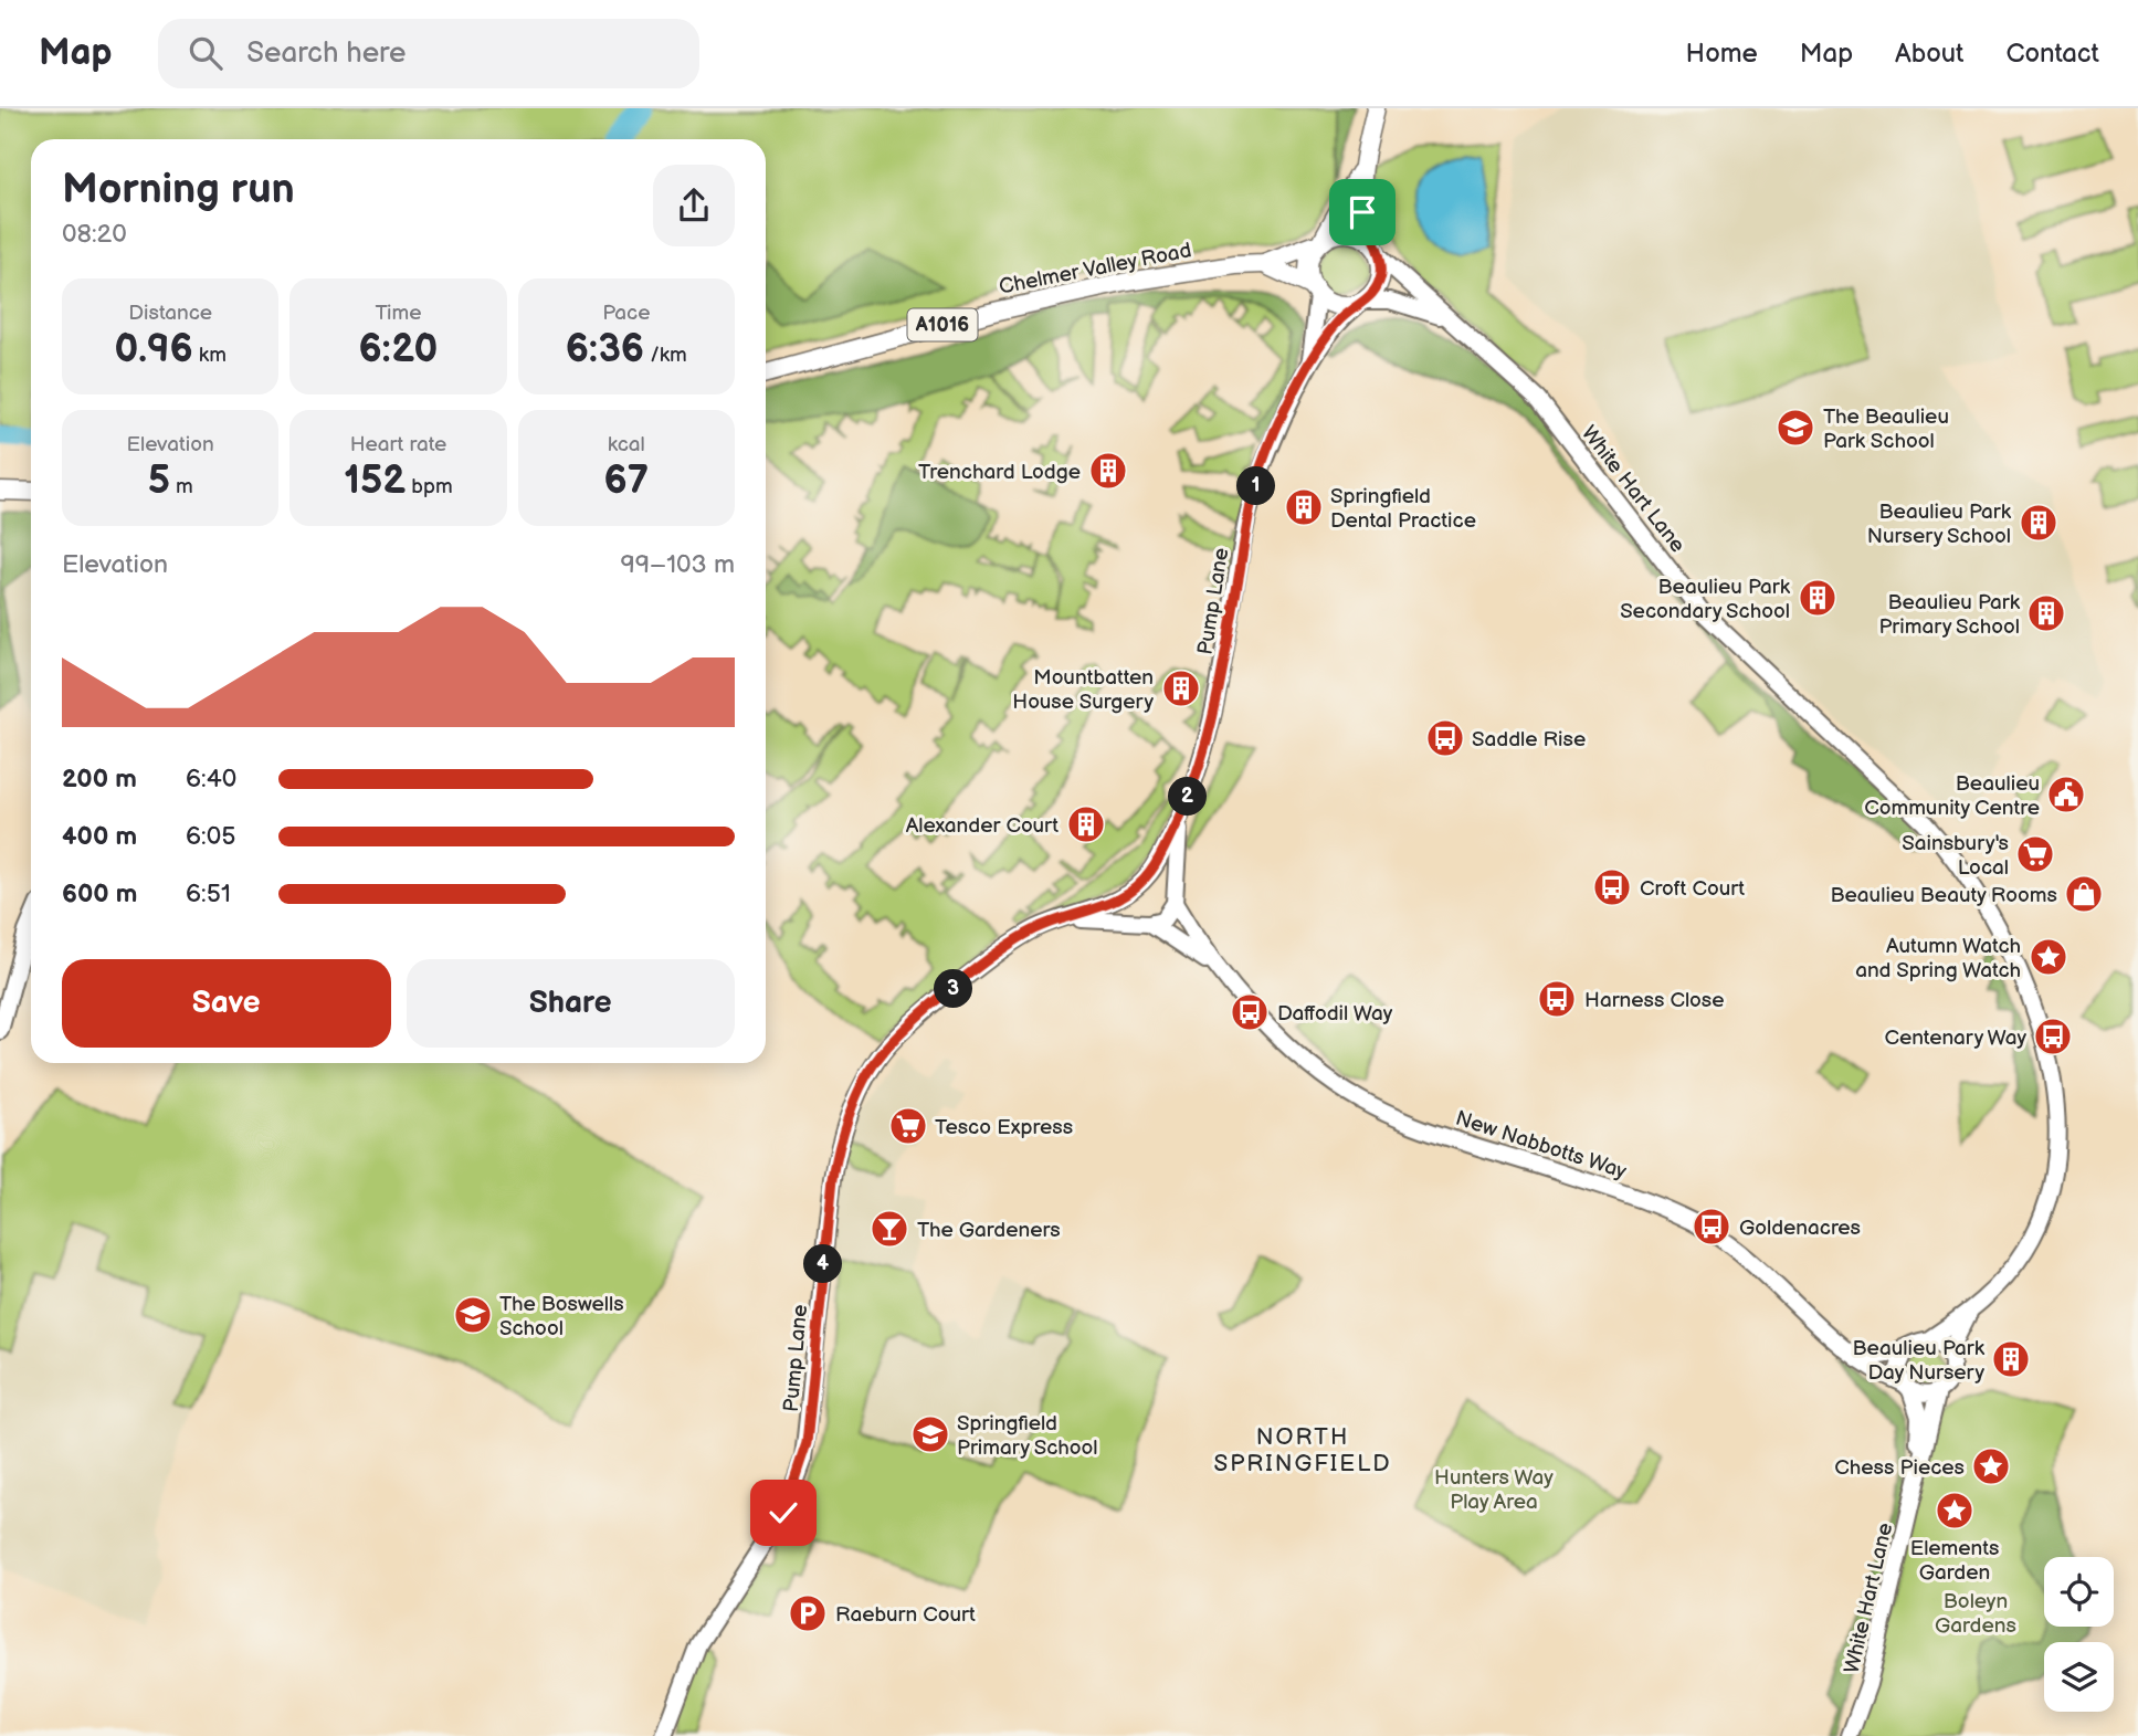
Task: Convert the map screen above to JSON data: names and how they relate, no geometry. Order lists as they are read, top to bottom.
{
  "streets": {
    "main road": ["Chelmer Valley Road", "A1016"],
    "street": ["White Hart Lane", "Pump Lane", "New Nabbotts Way"]
  },
  "crossings": [
    ["Chelmer Valley Road", "A1016"],
    ["Chelmer Valley Road", "White Hart Lane"],
    ["Chelmer Valley Road", "Pump Lane"],
    ["A1016", "White Hart Lane"],
    ["A1016", "Pump Lane"],
    ["White Hart Lane", "Pump Lane"],
    ["White Hart Lane", "New Nabbotts Way"],
    ["Pump Lane", "New Nabbotts Way"]
  ],
  "districts": ["NORTH SPRINGFIELD"],
  "parks": ["Hunters Way Play Area", "Boleyn Gardens"],
  "places": {
    "school or university": ["The Beaulieu Park School", "The Boswells School", "Springfield Primary School"],
    "building": [
      "Trenchard Lodge",
      "Springfield Dental Practice",
      "Beaulieu Park Nursery School",
      "Beaulieu Park Secondary School",
      "Beaulieu Park Primary School",
      "Mountbatten House Surgery",
      "Alexander Court",
      "Beaulieu Park Day Nursery"
    ],
    "bus stop": [
      "Saddle Rise",
      "Croft Court",
      "Harness Close",
      "Daffodil Way",
      "Centenary Way",
      "Goldenacres"
    ],
    "public building": ["Beaulieu Community Centre"],
    "supermarket": ["Sainsbury's Local", "Tesco Express"],
    "shop": ["Beaulieu Beauty Rooms"],
    "place": ["Autumn Watch and Spring Watch", "Chess Pieces", "Elements Garden"],
    "bar": ["The Gardeners"],
    "parking": ["Raeburn Court"]
  },
  "page": {
    "header": "Map",
    "search": "Search here",
    "nav": [
      "Home",
      "Map",
      "About",
      "Contact"
    ],
    "heading": ["Morning run", "08:20"],
    "stats": [
      ["Distance", "0.96 km"],
      ["Time", "6:20"],
      ["Pace", "6:36 /km"],
      ["Elevation", "5 m"],
      ["Heart rate", "152 bpm"],
      ["kcal", "67"]
    ],
    "pins": [
      "1",
      "2",
      "3",
      "4"
    ],
    "chart": ["Elevation", "99–103 m"],
    "list": [
      {
        "name": "200 m",
        "note": "6:40"
      },
      {
        "name": "400 m",
        "note": "6:05"
      },
      {
        "name": "600 m",
        "note": "6:51"
      }
    ],
    "buttons": ["Save", "Share"]
  }
}
